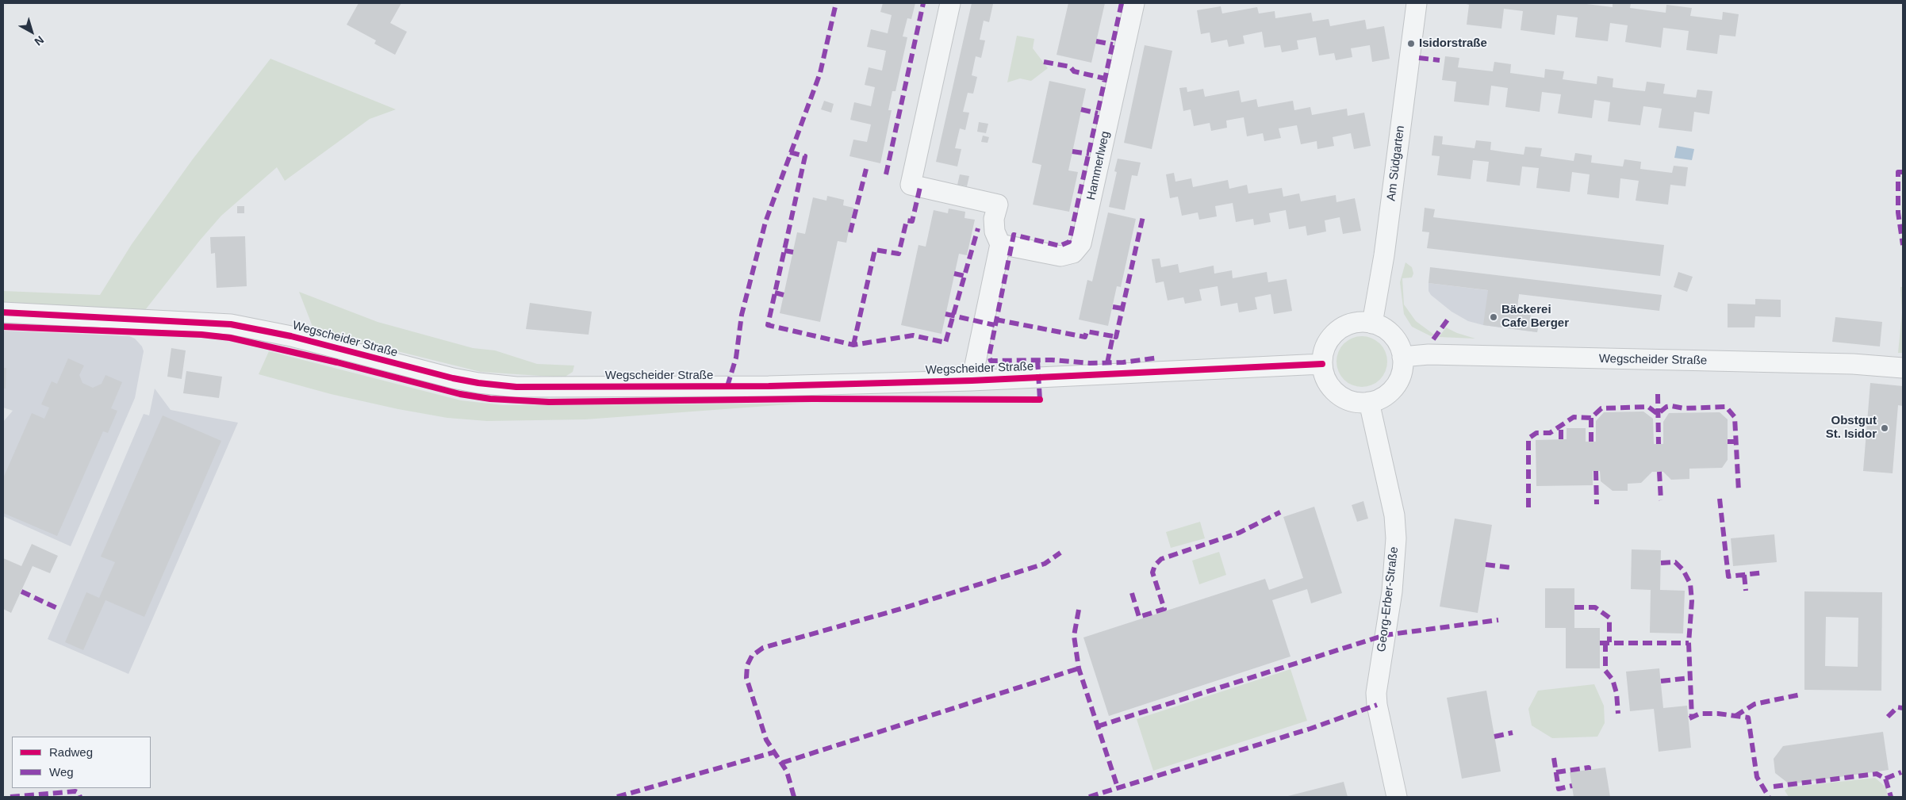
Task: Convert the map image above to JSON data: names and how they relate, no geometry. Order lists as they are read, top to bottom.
{
  "streets": {
    "street": [
      "Am Südgarten",
      "Hammerlweg",
      "Wegscheider Straße",
      "Georg-Erber-Straße"
    ]
  },
  "crossings": [
    ["Am Südgarten", "Wegscheider Straße"],
    ["Am Südgarten", "Georg-Erber-Straße"],
    ["Wegscheider Straße", "Georg-Erber-Straße"]
  ],
  "places": ["Isidorstraße", "Bäckerei Cafe Berger", "Obstgut St. Isidor"],
  "legend": ["Radweg", "Weg"],
  "north": "bottom right"
}
